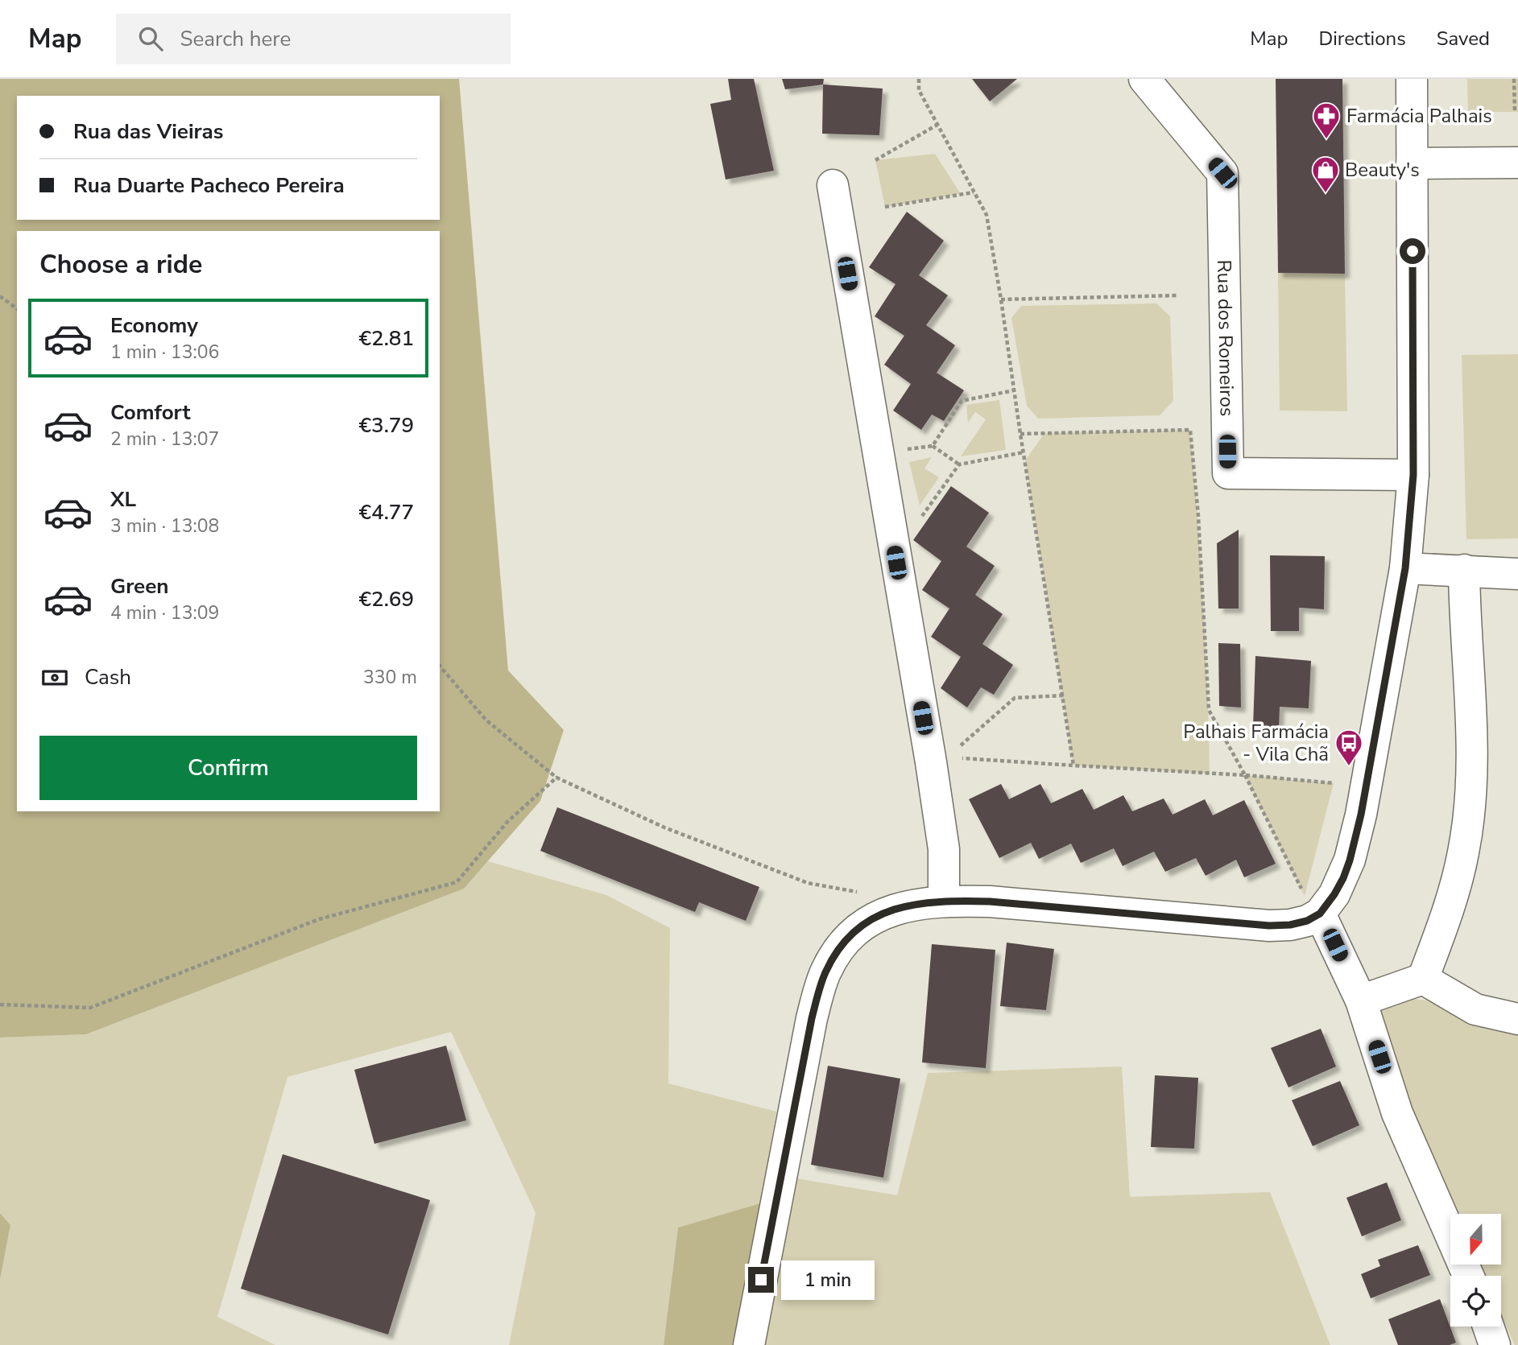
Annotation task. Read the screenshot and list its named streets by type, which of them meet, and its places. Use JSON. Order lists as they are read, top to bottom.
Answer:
{
  "streets": {
    "street": ["Rua dos Romeiros"]
  },
  "places": {
    "pharmacy": ["Farmácia Palhais"],
    "shop": ["Beauty's"],
    "bus stop": ["Palhais Farmácia - Vila Chã"]
  },
  "north": "bottom",
  "page": {
    "header": "Map",
    "search": "Search here",
    "nav": ["Map", "Directions", "Saved"],
    "banner": ["Rua das Vieiras", "Rua Duarte Pacheco Pereira"],
    "heading": "Choose a ride",
    "list": [
      {
        "name": "Economy",
        "note": "1 min · 13:06",
        "value": "€2.81"
      },
      {
        "name": "Comfort",
        "note": "2 min · 13:07",
        "value": "€3.79"
      },
      {
        "name": "XL",
        "note": "3 min · 13:08",
        "value": "€4.77"
      },
      {
        "name": "Green",
        "note": "4 min · 13:09",
        "value": "€2.69"
      }
    ],
    "pay": ["Cash", "330 m"],
    "buttons": "Confirm",
    "bubble": "1 min"
  }
}
